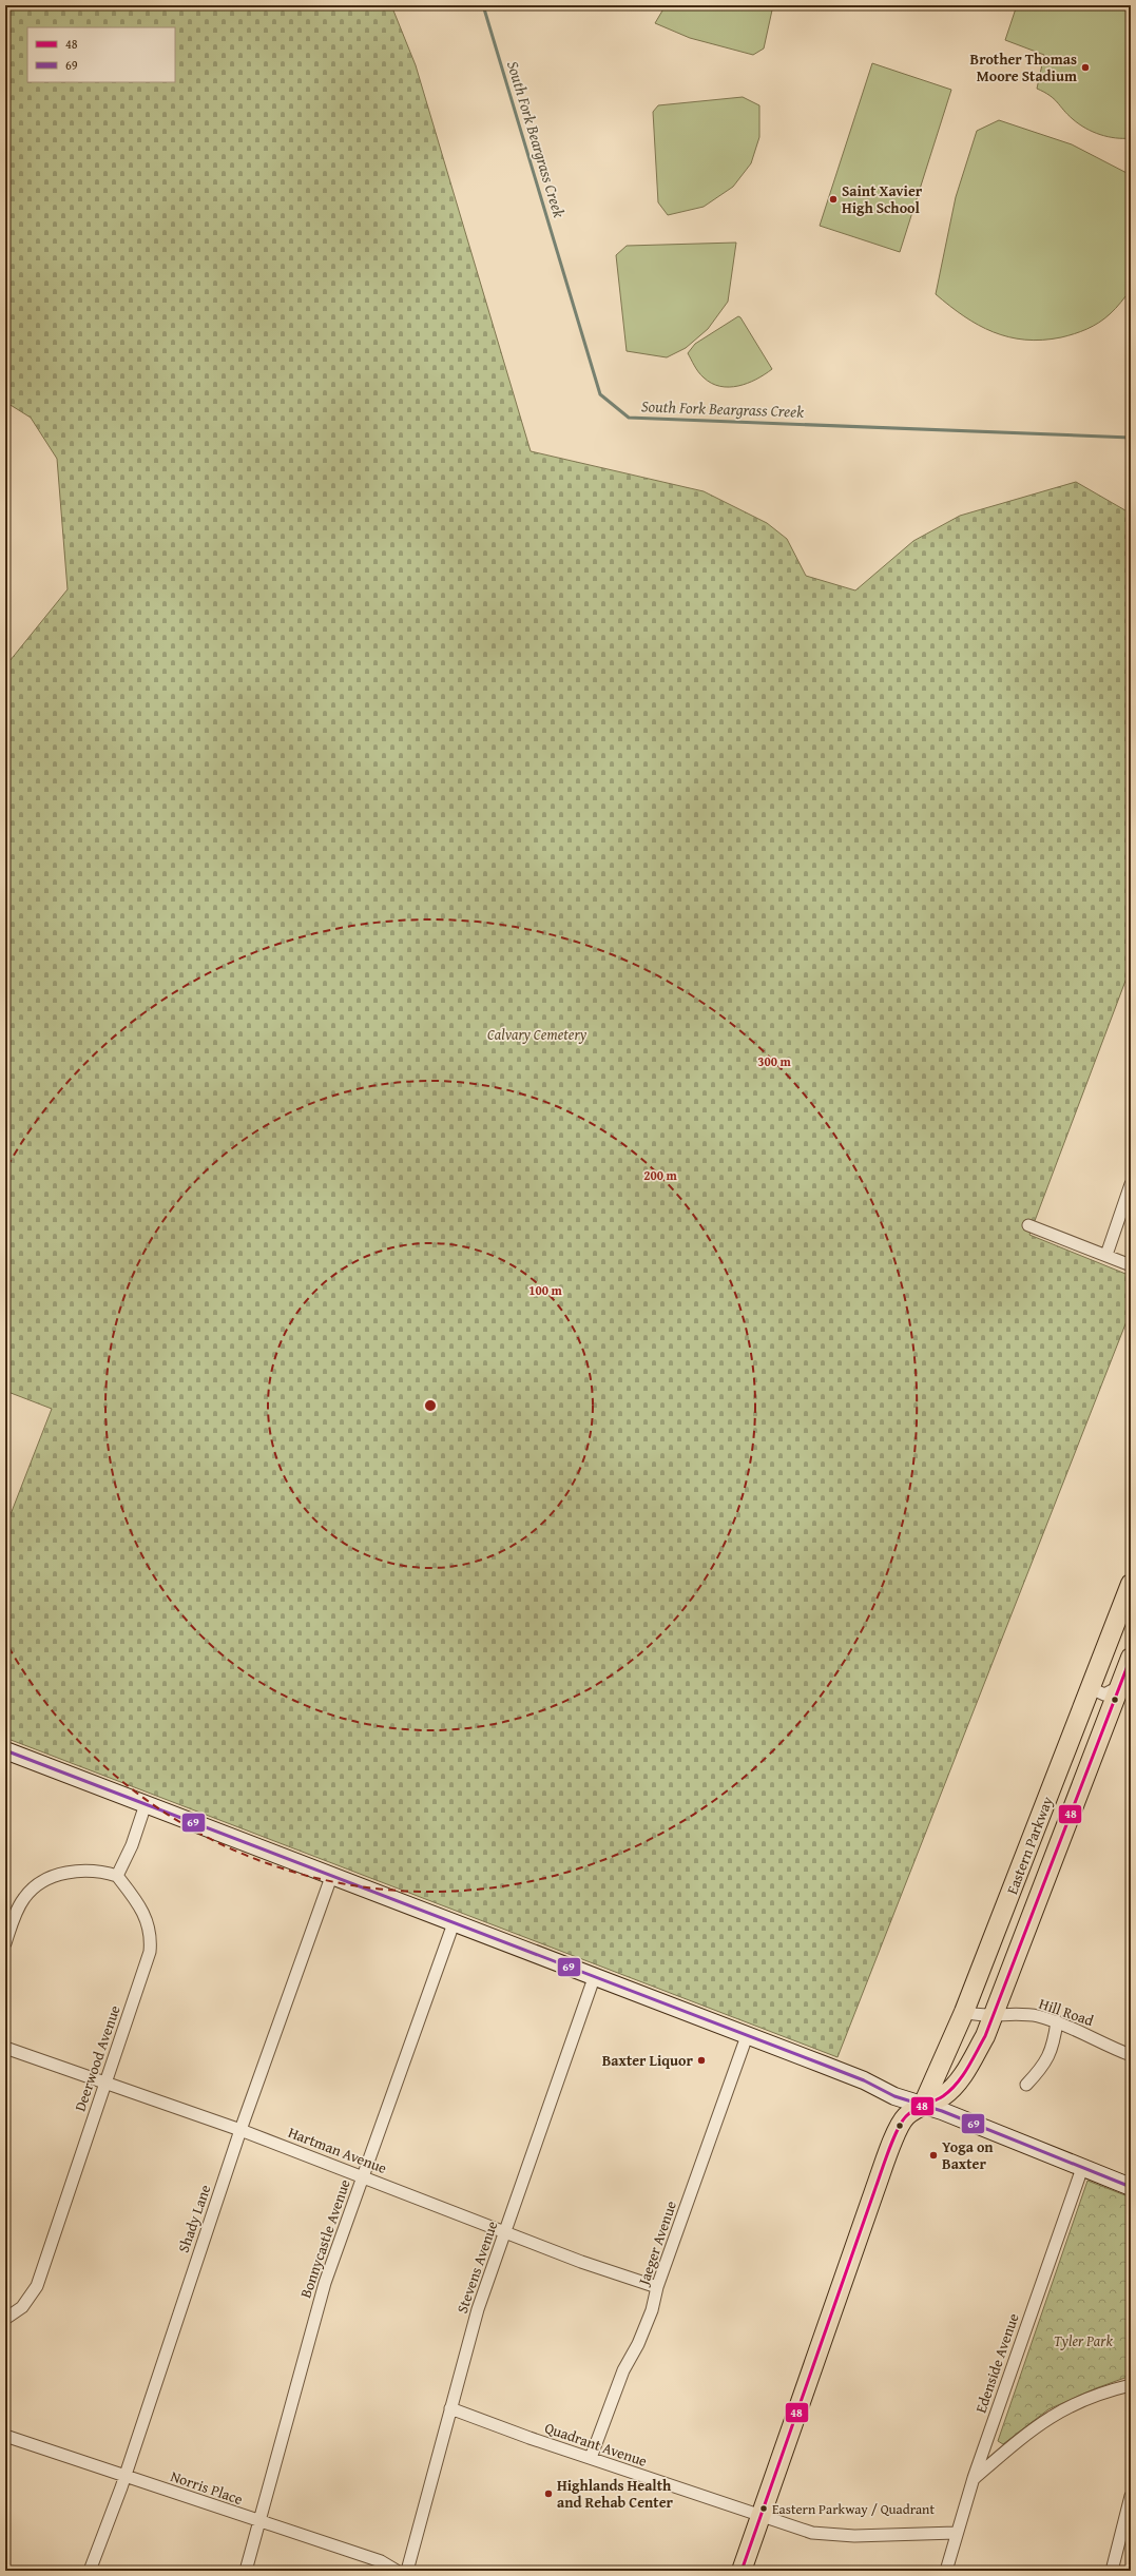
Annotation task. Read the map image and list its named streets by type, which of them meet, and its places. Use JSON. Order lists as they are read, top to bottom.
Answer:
{
  "streets": {
    "main road": ["Eastern Parkway"],
    "street": [
      "Hill Road",
      "Deerwood Avenue",
      "Hartman Avenue",
      "Shady Lane",
      "Bonnycastle Avenue",
      "Jaeger Avenue",
      "Stevens Avenue",
      "Edenside Avenue",
      "Quadrant Avenue",
      "Norris Place"
    ]
  },
  "crossings": [
    ["Eastern Parkway", "Hill Road"],
    ["Eastern Parkway", "Quadrant Avenue"],
    ["Deerwood Avenue", "Hartman Avenue"],
    ["Hartman Avenue", "Shady Lane"],
    ["Hartman Avenue", "Bonnycastle Avenue"],
    ["Hartman Avenue", "Jaeger Avenue"],
    ["Hartman Avenue", "Stevens Avenue"],
    ["Shady Lane", "Norris Place"],
    ["Bonnycastle Avenue", "Norris Place"],
    ["Jaeger Avenue", "Quadrant Avenue"],
    ["Stevens Avenue", "Quadrant Avenue"],
    ["Edenside Avenue", "Quadrant Avenue"]
  ],
  "water": ["South Fork Beargrass Creek"],
  "parks": ["Calvary Cemetery", "Tyler Park"],
  "places": [
    "Brother Thomas Moore Stadium",
    "Saint Xavier High School",
    "Baxter Liquor",
    "Yoga on Baxter",
    "Highlands Health and Rehab Center",
    "Eastern Parkway / Quadrant"
  ],
  "lines": ["transit line 48", "transit line 69"],
  "legend": ["48", "69"],
  "rings": ["300 m", "200 m", "100 m"]
}
